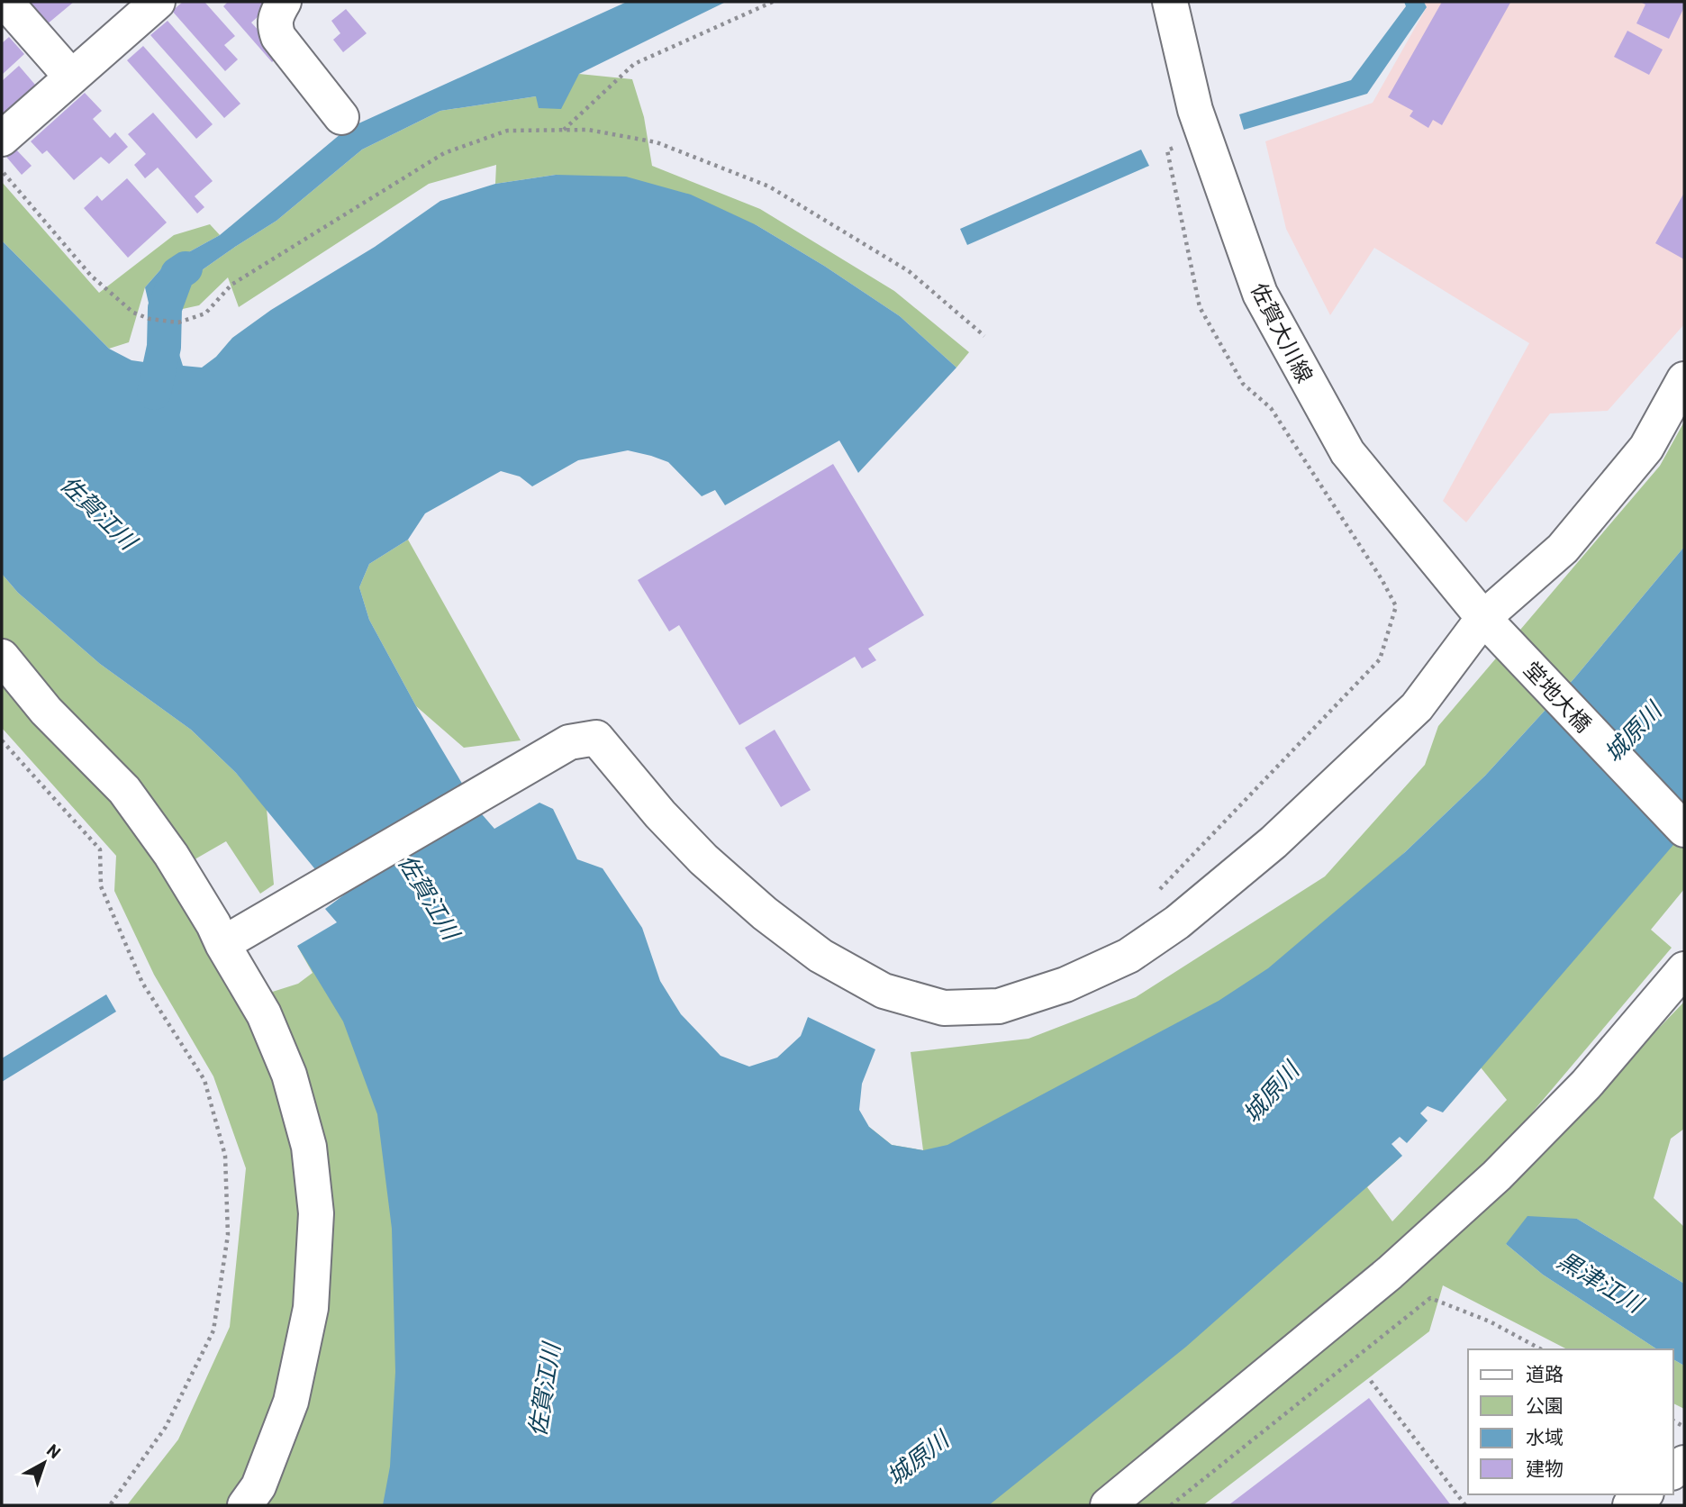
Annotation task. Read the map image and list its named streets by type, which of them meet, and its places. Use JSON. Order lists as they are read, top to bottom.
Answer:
{
  "streets": {
    "street": ["佐賀大川線", "堂地大橋"]
  },
  "crossings": [
    ["佐賀大川線", "堂地大橋"]
  ],
  "water": ["佐賀江川", "城原川", "黒津江川"],
  "legend": [
    "道路",
    "公園",
    "水域",
    "建物"
  ],
  "north": "top right"
}
